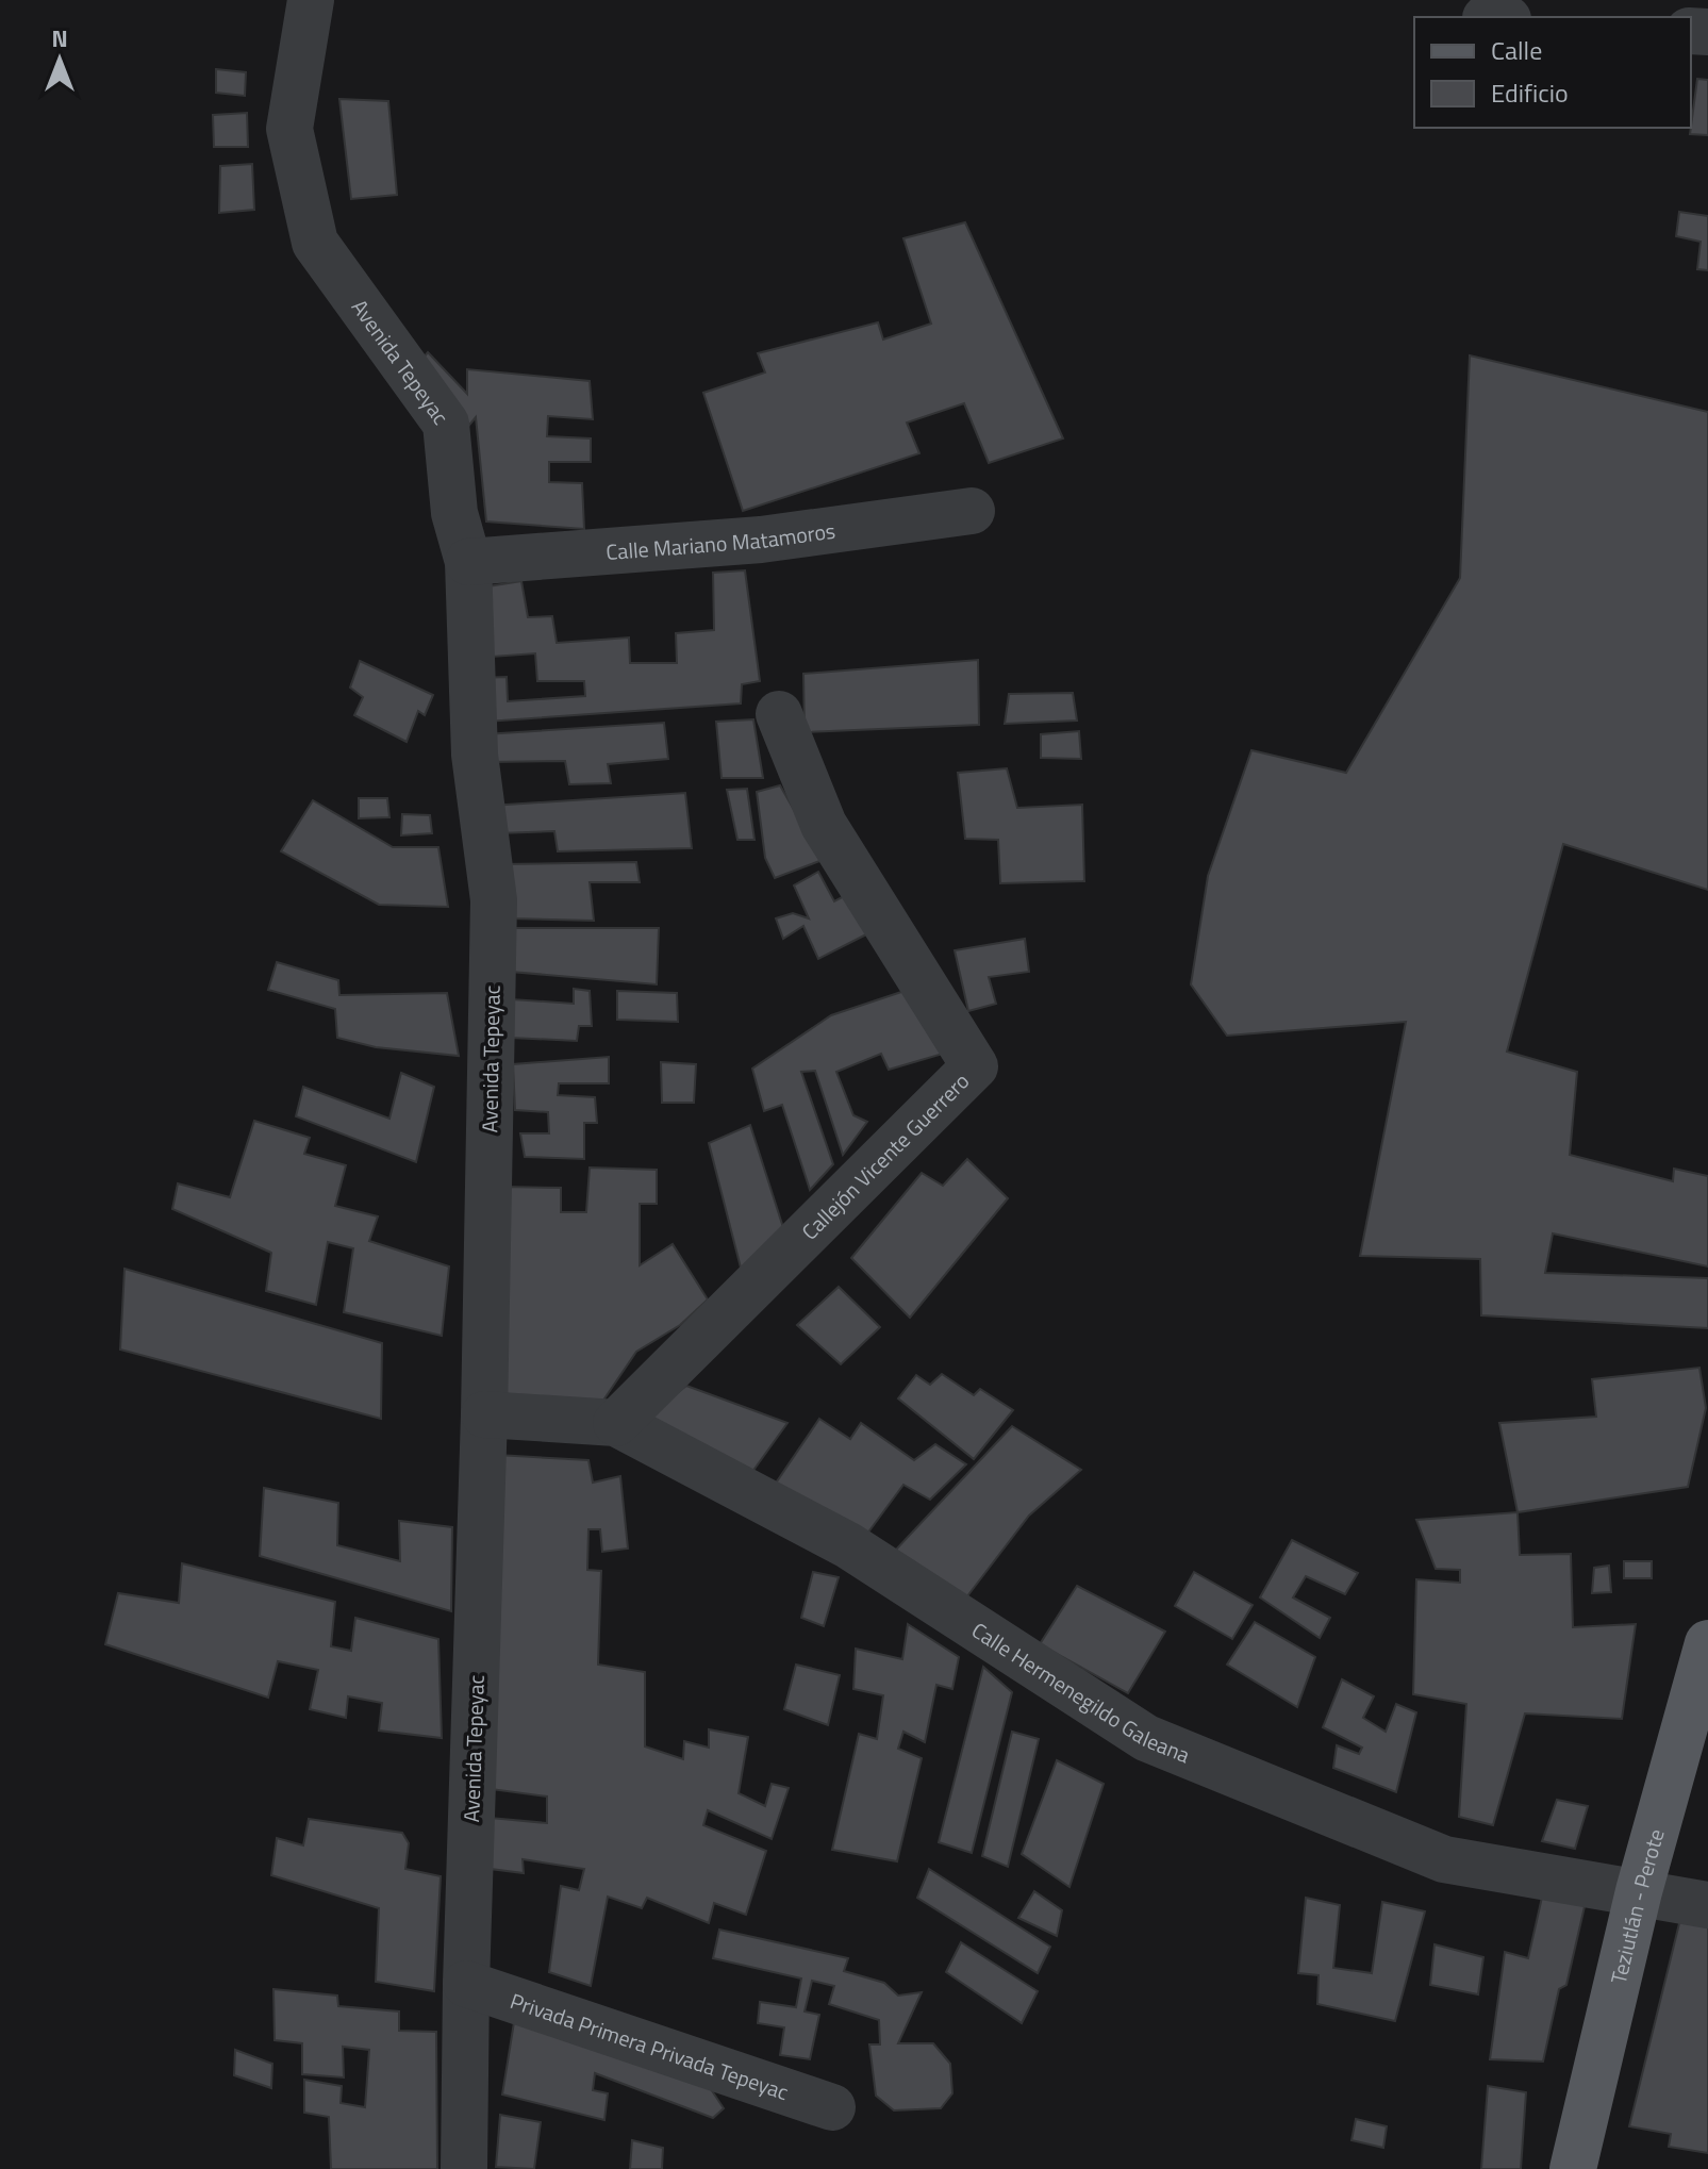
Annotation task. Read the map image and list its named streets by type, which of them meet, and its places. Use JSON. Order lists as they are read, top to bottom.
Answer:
{
  "streets": {
    "main road": ["Teziutlán - Perote"],
    "street": [
      "Avenida Tepeyac",
      "Calle Mariano Matamoros",
      "Callejón Vicente Guerrero",
      "Calle Hermenegildo Galeana",
      "Privada Primera Privada Tepeyac"
    ]
  },
  "crossings": [
    ["Avenida Tepeyac", "Calle Mariano Matamoros"],
    ["Avenida Tepeyac", "Calle Hermenegildo Galeana"],
    ["Avenida Tepeyac", "Privada Primera Privada Tepeyac"],
    ["Callejón Vicente Guerrero", "Calle Hermenegildo Galeana"],
    ["Calle Hermenegildo Galeana", "Teziutlán - Perote"]
  ],
  "legend": ["Calle", "Edificio"],
  "north": "top"
}
